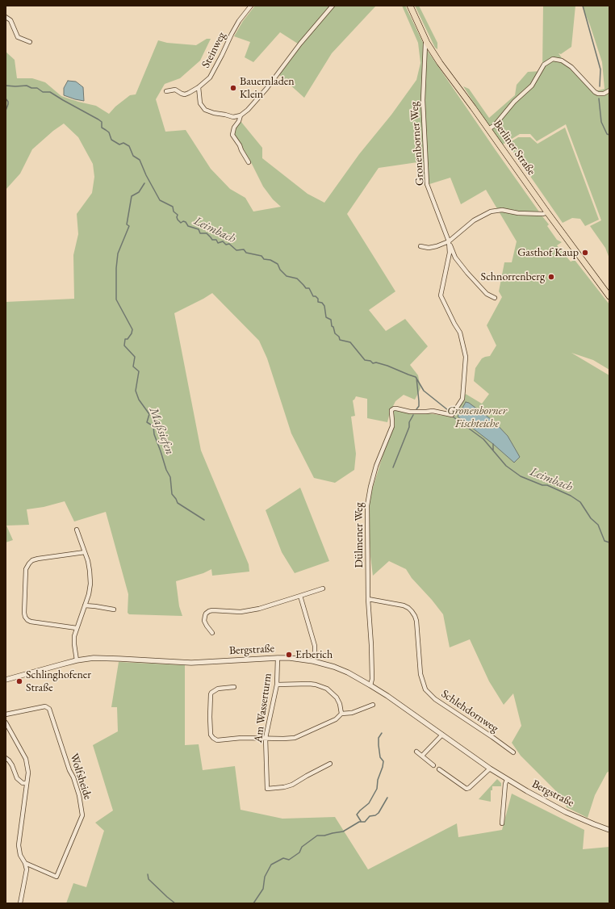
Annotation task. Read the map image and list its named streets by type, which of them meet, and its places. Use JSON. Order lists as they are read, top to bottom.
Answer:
{
  "streets": {
    "main road": ["Berliner Straße"],
    "street": [
      "Steinweg",
      "Gronenborner Weg",
      "Dülmener Weg",
      "Bergstraße",
      "Am Wasserturm",
      "Schlehdornweg",
      "Wolfsheide"
    ]
  },
  "crossings": [
    ["Gronenborner Weg", "Berliner Straße"],
    ["Gronenborner Weg", "Dülmener Weg"],
    ["Dülmener Weg", "Bergstraße"],
    ["Dülmener Weg", "Schlehdornweg"],
    ["Bergstraße", "Am Wasserturm"]
  ],
  "water": ["Leimbach", "Maßsiefen"],
  "parks": ["Gronenborner Fischteiche"],
  "places": [
    "Bauernladen Klein",
    "Gasthof Kaup",
    "Schnorrenberg",
    "Erberich",
    "Schlinghofener Straße"
  ]
}
